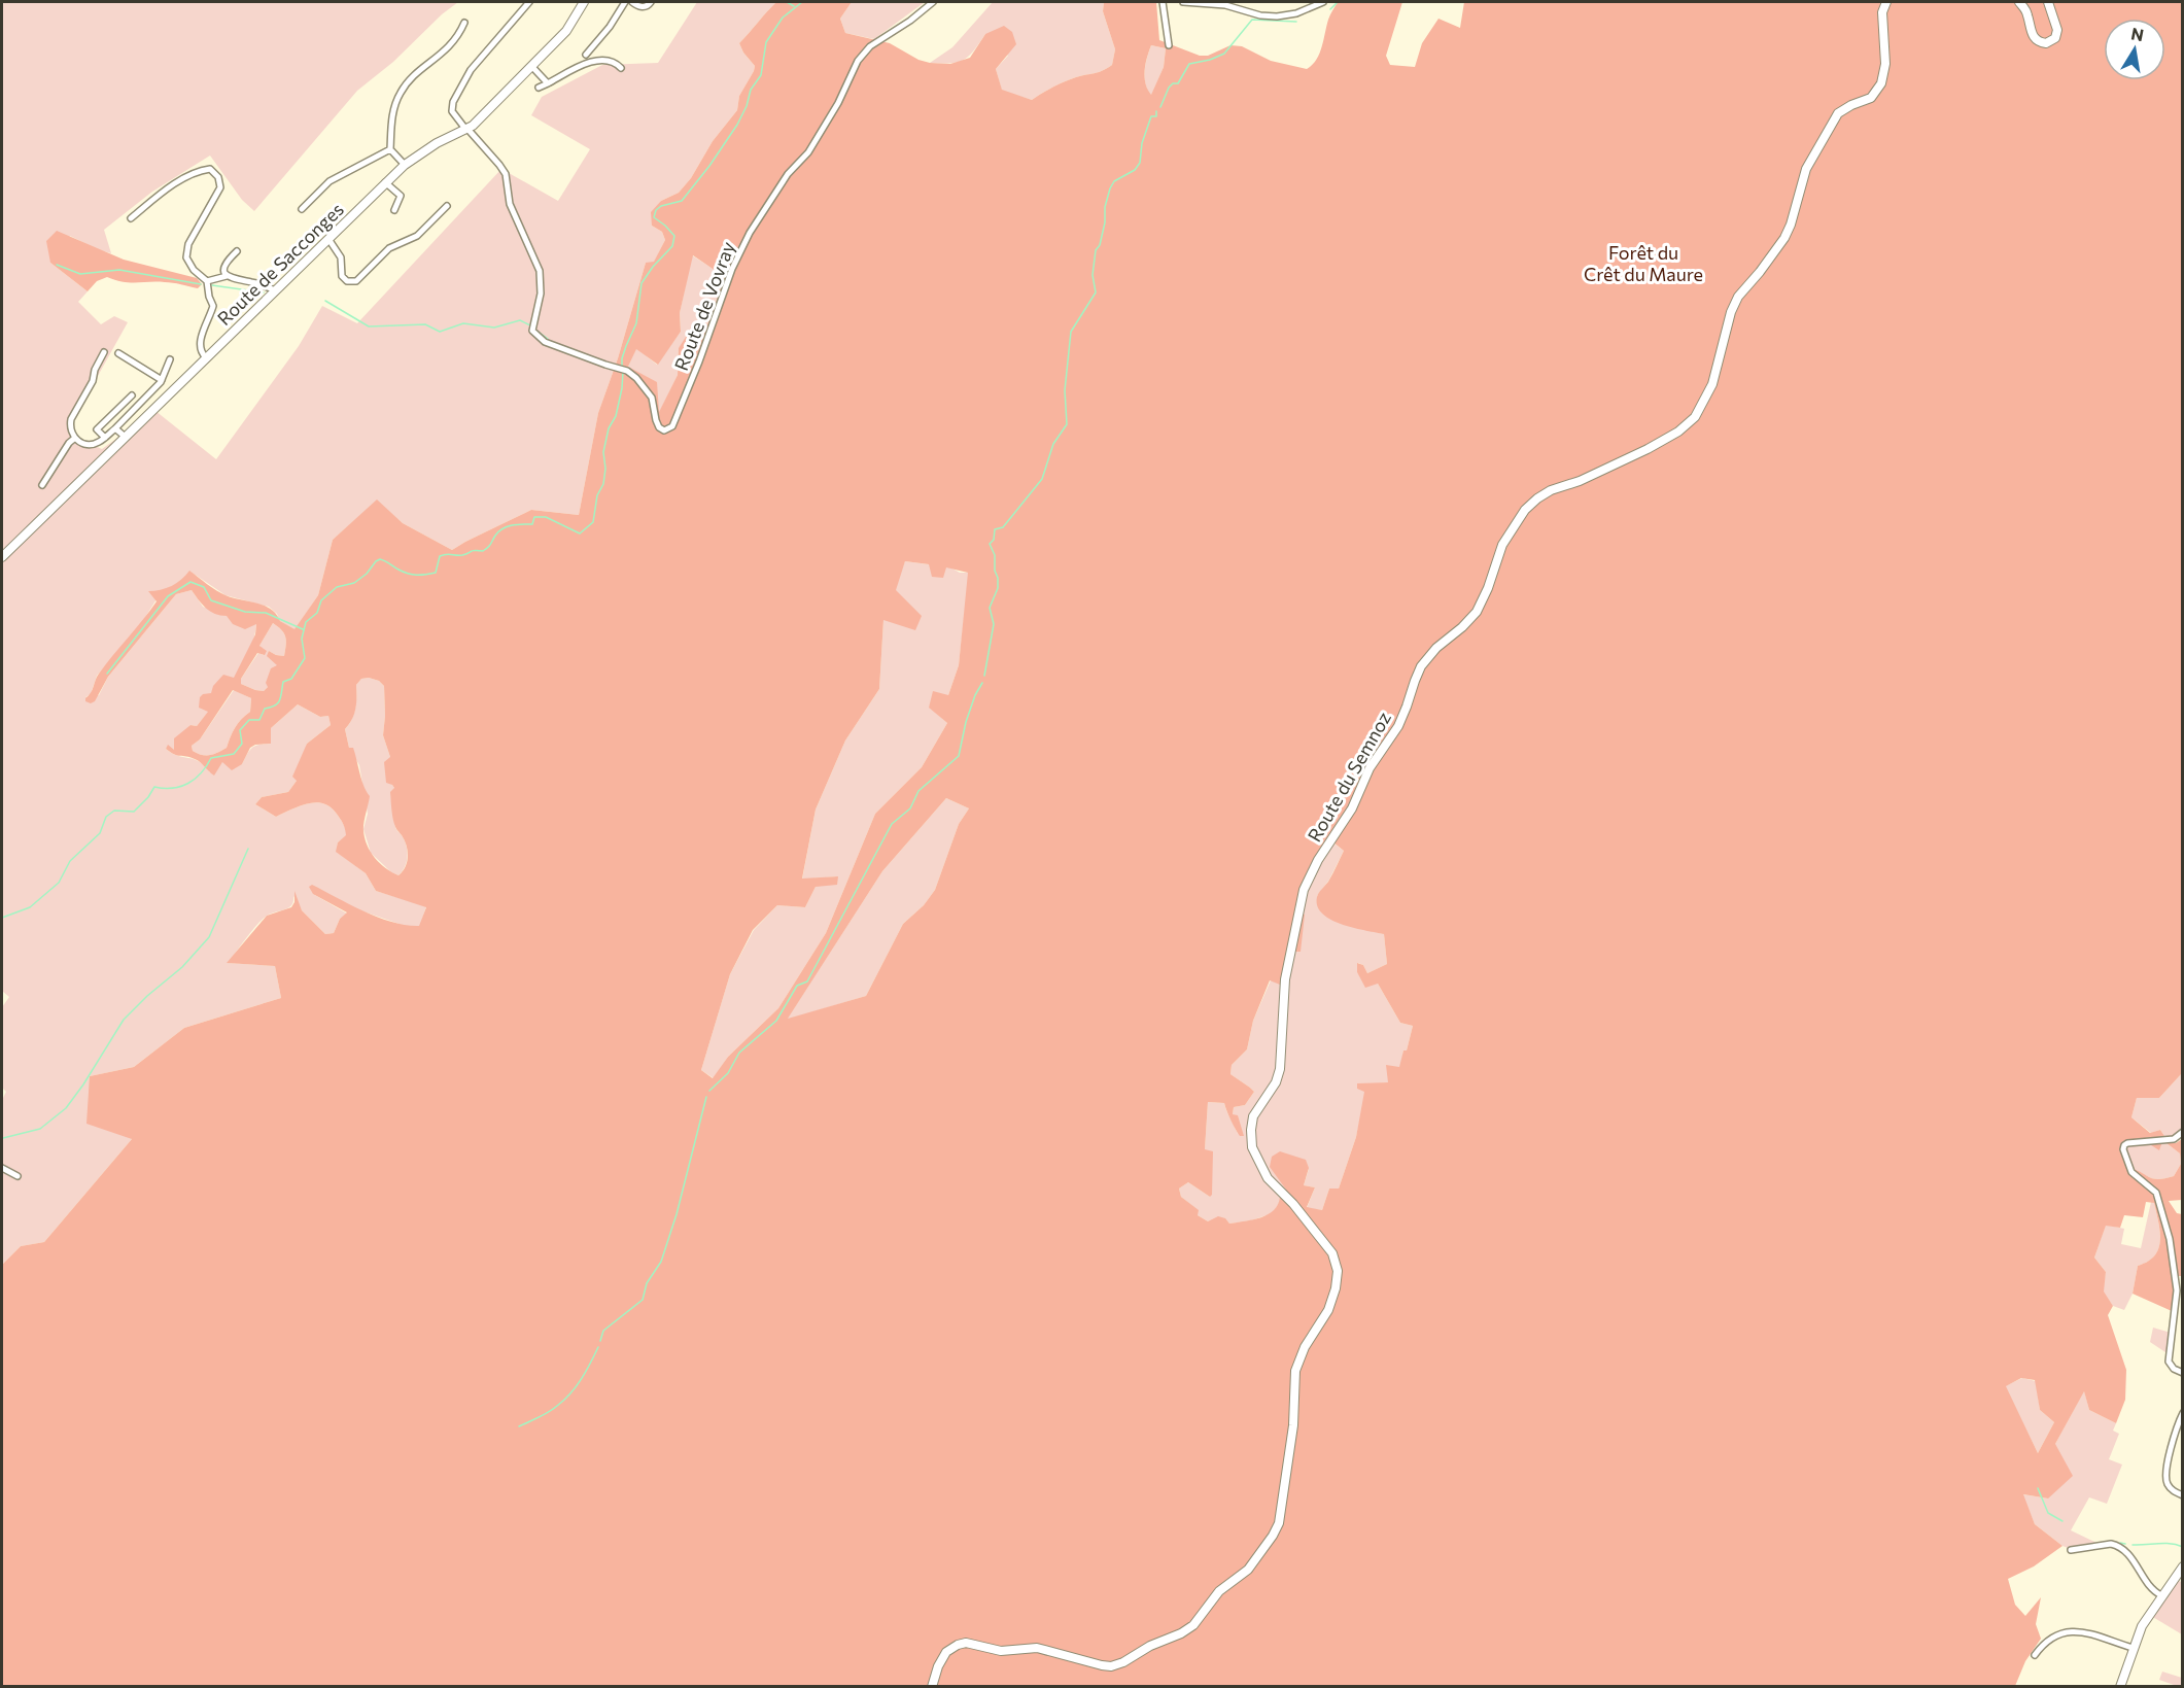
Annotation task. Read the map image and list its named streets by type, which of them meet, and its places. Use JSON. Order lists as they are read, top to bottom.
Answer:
{
  "streets": {
    "main road": ["Route de Sacconges", "Route du Semnoz"],
    "street": ["Route de Vovray"]
  },
  "crossings": [
    ["Route de Sacconges", "Route de Vovray"]
  ],
  "parks": ["Forêt du Crêt du Maure"],
  "north": "top"
}
